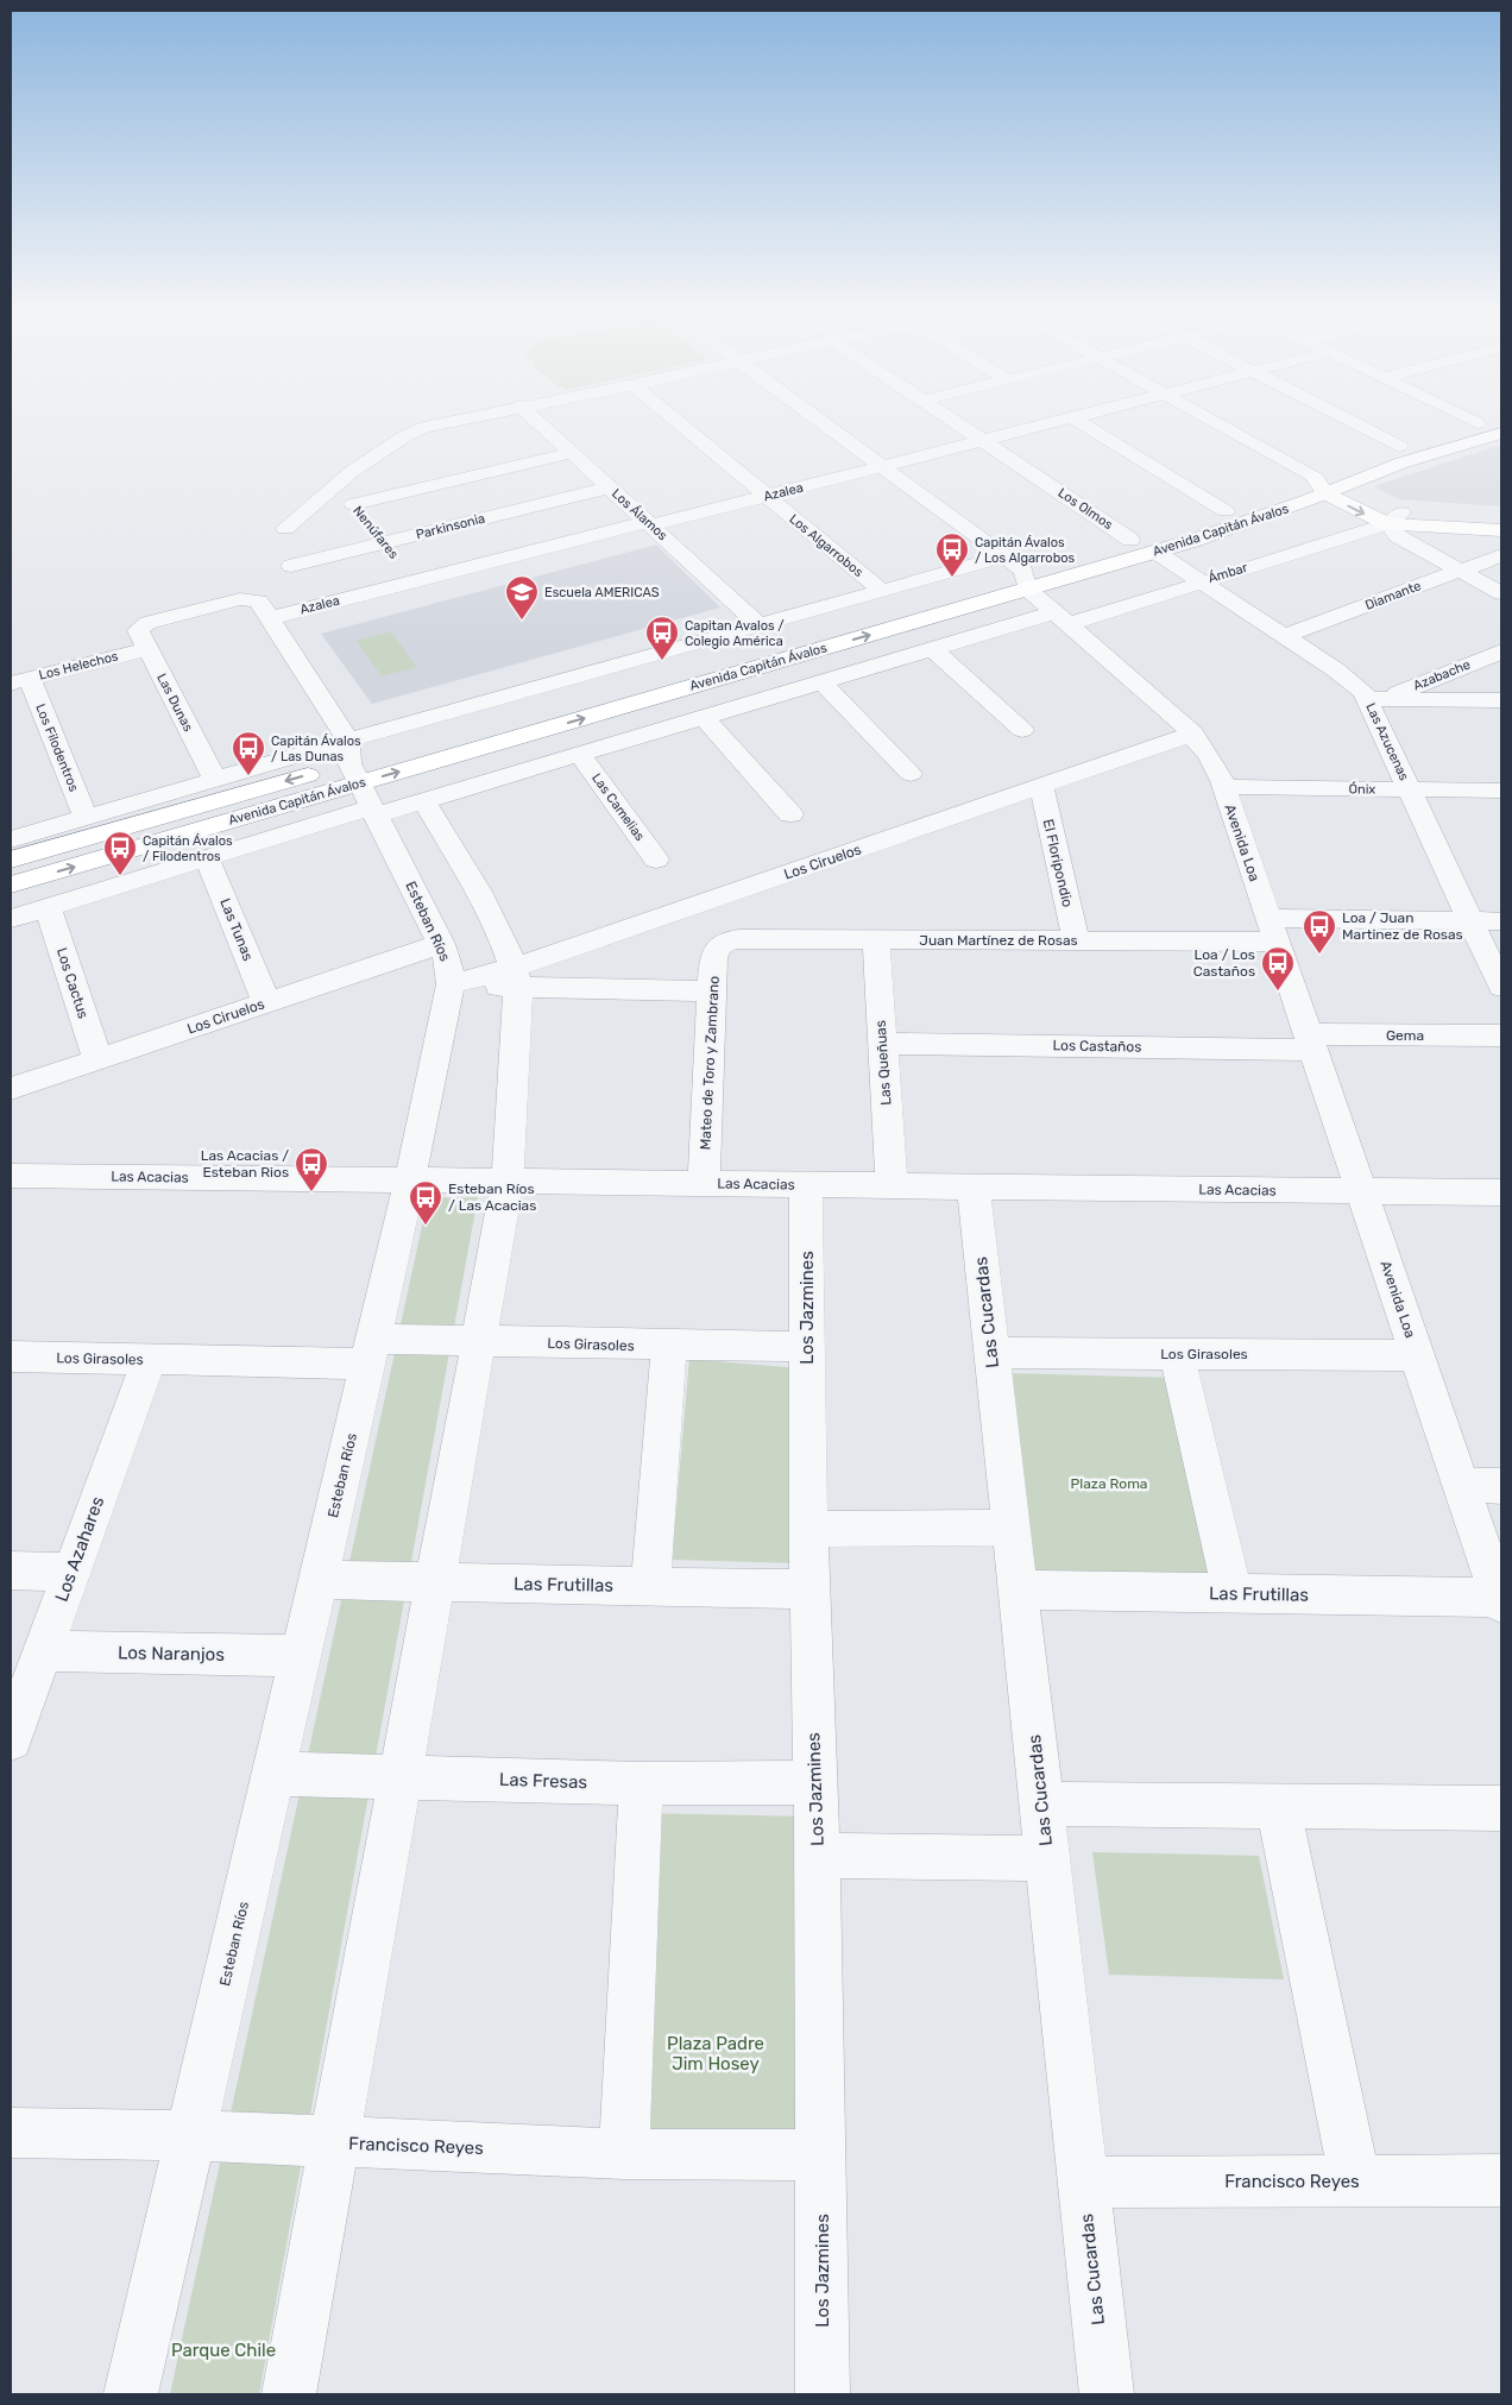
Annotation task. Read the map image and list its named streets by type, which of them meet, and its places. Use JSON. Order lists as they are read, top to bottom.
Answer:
{
  "streets": {
    "main road": ["Avenida Capitán Ávalos"],
    "street": [
      "Azalea",
      "Los Olmos",
      "Los Álamos",
      "Parkinsonia",
      "Nenúfares",
      "Los Algarrobos",
      "Ámbar",
      "Diamante",
      "Los Helechos",
      "Azabache",
      "Las Dunas",
      "Las Azucenas",
      "Los Filodentros",
      "Ónix",
      "Las Camelias",
      "Avenida Loa",
      "Los Ciruelos",
      "El Floripondio",
      "Esteban Ríos",
      "Las Tunas",
      "Juan Martínez de Rosas",
      "Los Cactus",
      "Gema",
      "Los Castaños",
      "Mateo de Toro y Zambrano",
      "Las Queñuas",
      "Las Acacias",
      "Los Jazmines",
      "Las Cucardas",
      "Los Girasoles",
      "Los Azahares",
      "Las Frutillas",
      "Los Naranjos",
      "Las Fresas",
      "Francisco Reyes"
    ]
  },
  "crossings": [
    ["Azalea", "Los Olmos"],
    ["Azalea", "Los Álamos"],
    ["Azalea", "Parkinsonia"],
    ["Azalea", "Nenúfares"],
    ["Azalea", "Los Algarrobos"],
    ["Azalea", "Avenida Loa"],
    ["Azalea", "Esteban Ríos"],
    ["Los Olmos", "Avenida Capitán Ávalos"],
    ["Los Álamos", "Parkinsonia"],
    ["Los Álamos", "Avenida Capitán Ávalos"],
    ["Parkinsonia", "Nenúfares"],
    ["Avenida Capitán Ávalos", "Los Algarrobos"],
    ["Avenida Capitán Ávalos", "Ámbar"],
    ["Avenida Capitán Ávalos", "Las Dunas"],
    ["Avenida Capitán Ávalos", "Las Azucenas"],
    ["Avenida Capitán Ávalos", "Los Filodentros"],
    ["Avenida Capitán Ávalos", "Las Camelias"],
    ["Avenida Capitán Ávalos", "Avenida Loa"],
    ["Avenida Capitán Ávalos", "Esteban Ríos"],
    ["Avenida Capitán Ávalos", "Las Tunas"],
    ["Avenida Capitán Ávalos", "Los Cactus"],
    ["Ámbar", "Las Azucenas"],
    ["Ámbar", "Avenida Loa"],
    ["Diamante", "Las Azucenas"],
    ["Los Helechos", "Las Dunas"],
    ["Los Helechos", "Los Filodentros"],
    ["Azabache", "Las Azucenas"],
    ["Las Dunas", "Esteban Ríos"],
    ["Las Azucenas", "Ónix"],
    ["Las Azucenas", "Juan Martínez de Rosas"],
    ["Ónix", "Avenida Loa"],
    ["Avenida Loa", "Los Ciruelos"],
    ["Avenida Loa", "Juan Martínez de Rosas"],
    ["Avenida Loa", "Gema"],
    ["Avenida Loa", "Los Castaños"],
    ["Avenida Loa", "Las Acacias"],
    ["Avenida Loa", "Los Girasoles"],
    ["Avenida Loa", "Las Frutillas"],
    ["Los Ciruelos", "El Floripondio"],
    ["Los Ciruelos", "Esteban Ríos"],
    ["Los Ciruelos", "Las Tunas"],
    ["Los Ciruelos", "Los Cactus"],
    ["El Floripondio", "Juan Martínez de Rosas"],
    ["Esteban Ríos", "Las Acacias"],
    ["Esteban Ríos", "Los Girasoles"],
    ["Esteban Ríos", "Las Frutillas"],
    ["Esteban Ríos", "Los Naranjos"],
    ["Esteban Ríos", "Las Fresas"],
    ["Esteban Ríos", "Francisco Reyes"],
    ["Juan Martínez de Rosas", "Mateo de Toro y Zambrano"],
    ["Juan Martínez de Rosas", "Las Queñuas"],
    ["Gema", "Los Castaños"],
    ["Los Castaños", "Las Queñuas"],
    ["Mateo de Toro y Zambrano", "Las Acacias"],
    ["Las Queñuas", "Las Acacias"],
    ["Las Acacias", "Los Jazmines"],
    ["Las Acacias", "Las Cucardas"],
    ["Los Jazmines", "Los Girasoles"],
    ["Los Jazmines", "Las Frutillas"],
    ["Los Jazmines", "Las Fresas"],
    ["Los Jazmines", "Francisco Reyes"],
    ["Las Cucardas", "Los Girasoles"],
    ["Las Cucardas", "Las Frutillas"],
    ["Las Cucardas", "Francisco Reyes"],
    ["Los Girasoles", "Los Azahares"],
    ["Los Azahares", "Los Naranjos"]
  ],
  "parks": ["Plaza Roma", "Plaza Padre Jim Hosey", "Parque Chile"],
  "places": {
    "bus stop": [
      "Capitán Ávalos / Los Algarrobos",
      "Capitan Avalos / Colegio América",
      "Capitán Ávalos / Las Dunas",
      "Capitán Ávalos / Filodentros",
      "Loa / Juan Martinez de Rosas",
      "Loa / Los Castaños",
      "Las Acacias / Esteban Rios",
      "Esteban Ríos / Las Acacias"
    ],
    "school or university": ["Escuela AMERICAS"]
  }
}
